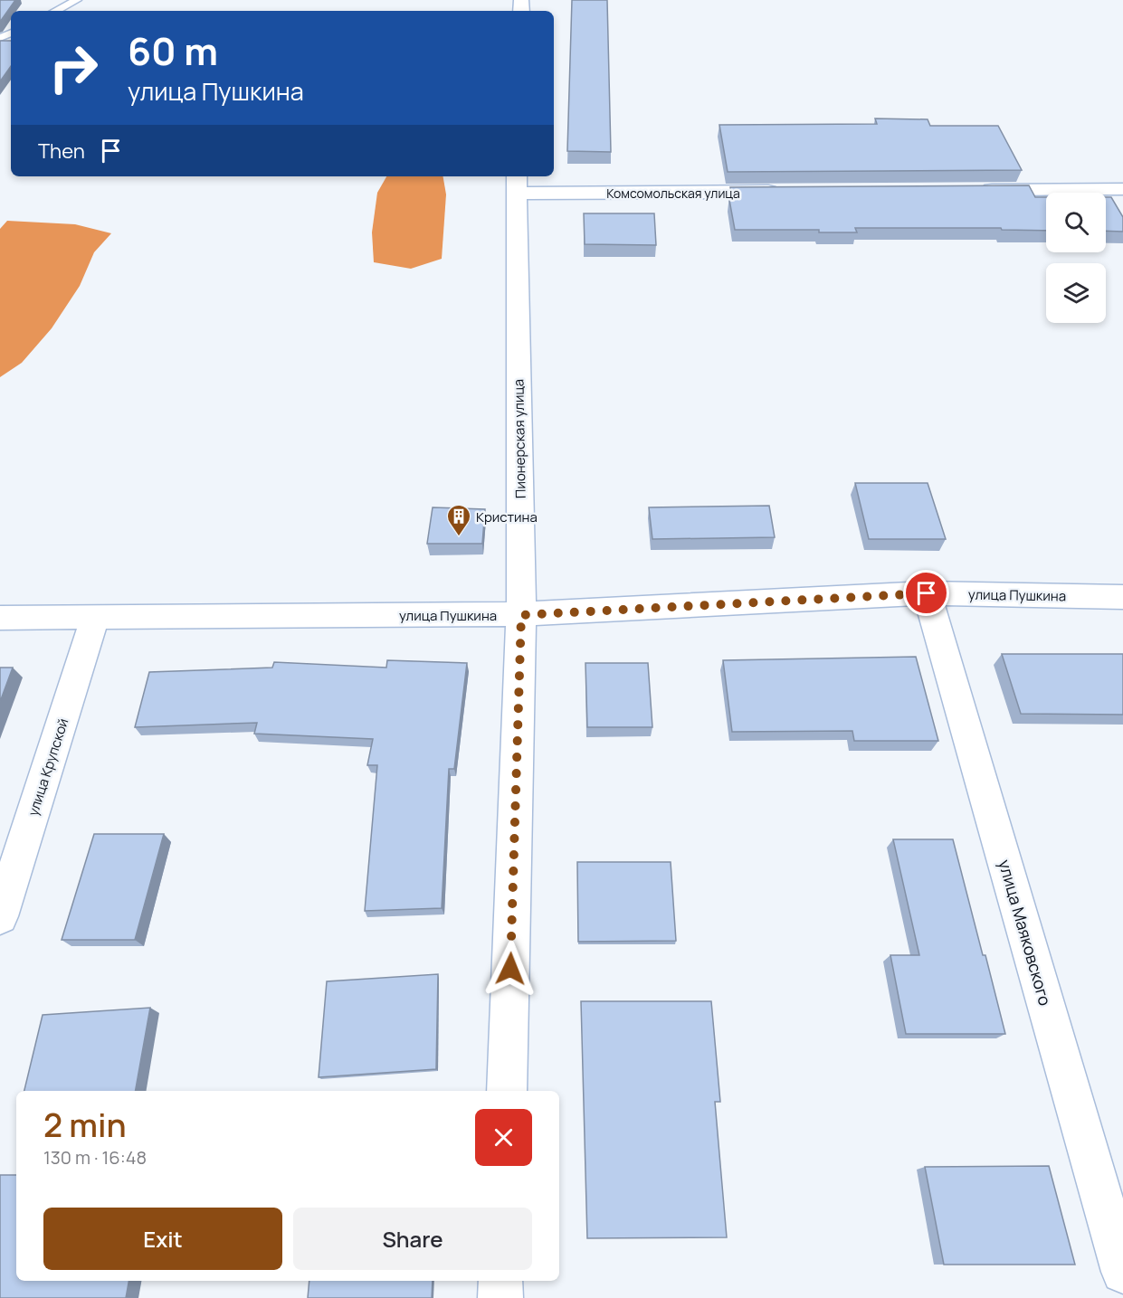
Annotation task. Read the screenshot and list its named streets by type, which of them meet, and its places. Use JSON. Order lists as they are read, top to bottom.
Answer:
{
  "streets": {
    "street": [
      "Комсомольская улица",
      "Пионерская улица",
      "улица Пушкина",
      "улица Крупской",
      "улица Маяковского"
    ]
  },
  "crossings": [
    ["Комсомольская улица", "Пионерская улица"],
    ["Пионерская улица", "улица Пушкина"],
    ["улица Пушкина", "улица Крупской"],
    ["улица Пушкина", "улица Маяковского"]
  ],
  "places": {
    "building": ["Кристина"]
  },
  "page": {
    "turn": ["60 m", "улица Пушкина"],
    "then": "Then",
    "heading": ["2 min", "130 m · 16:48"],
    "buttons": ["Exit", "Share"]
  }
}
